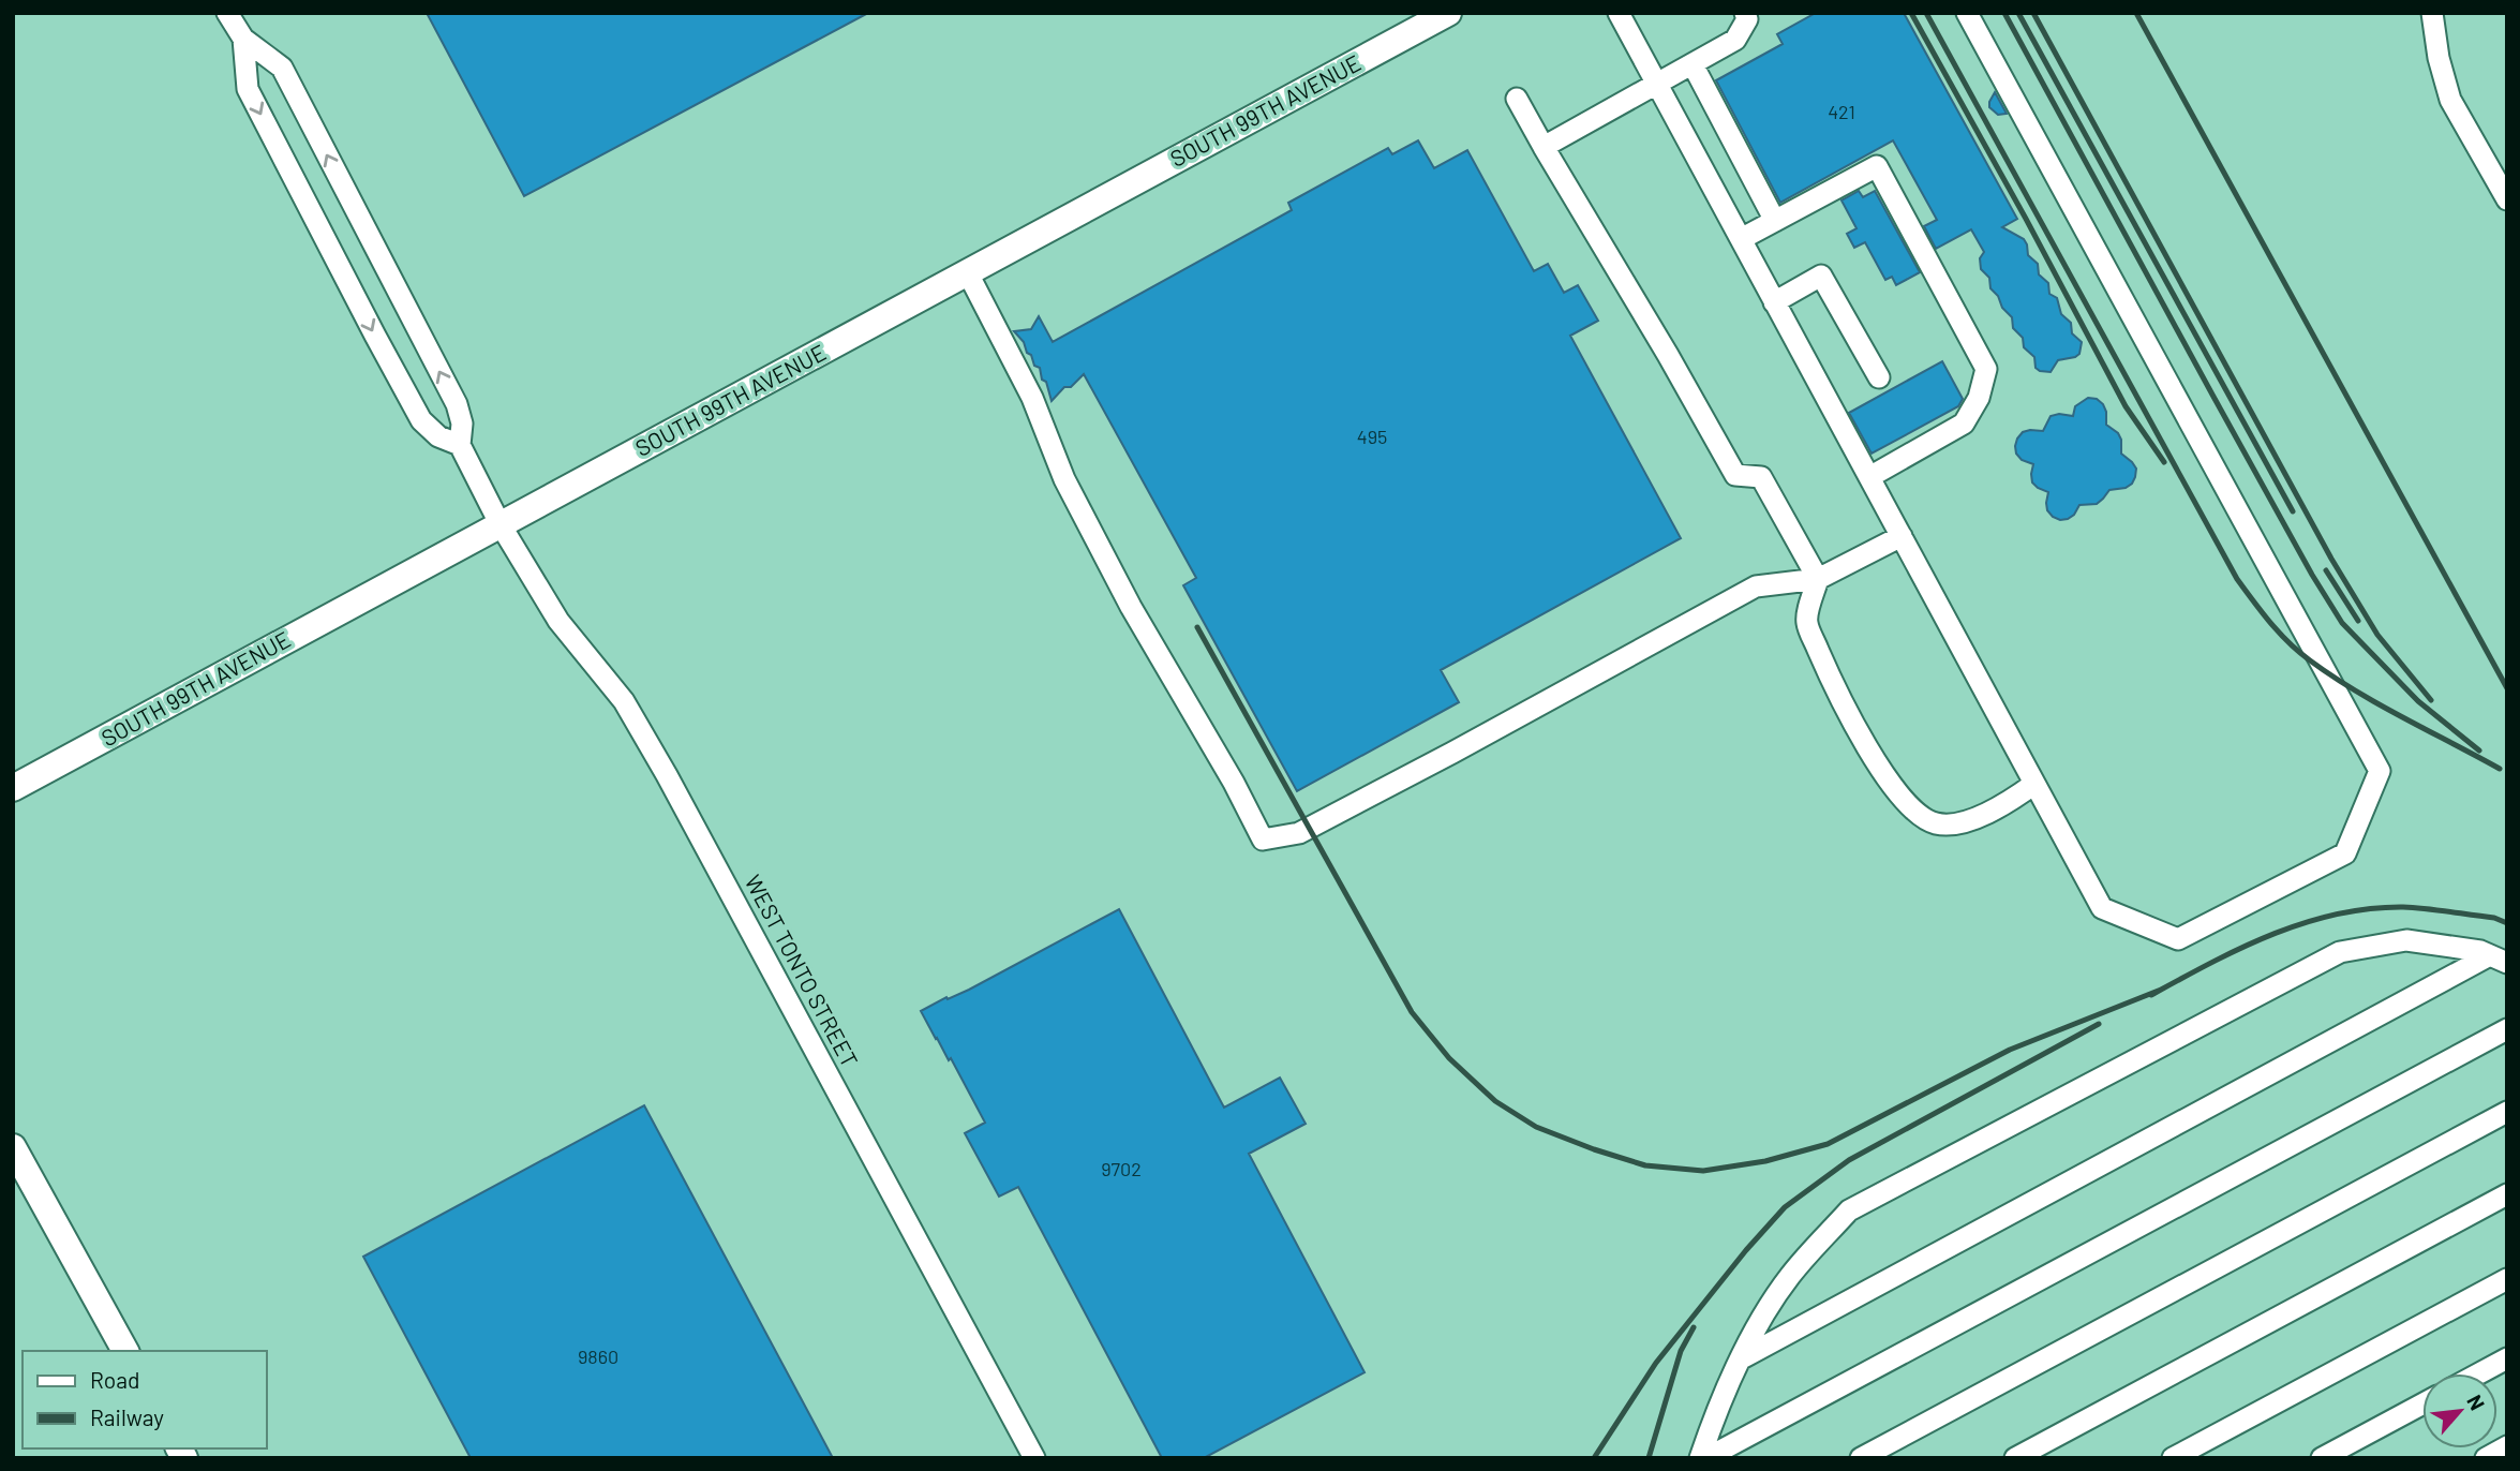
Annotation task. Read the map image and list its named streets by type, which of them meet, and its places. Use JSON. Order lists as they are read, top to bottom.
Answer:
{
  "streets": {
    "main road": ["SOUTH 99TH AVENUE"],
    "street": ["WEST TONTO STREET"]
  },
  "crossings": [
    ["SOUTH 99TH AVENUE", "WEST TONTO STREET"]
  ],
  "house_numbers": [
    "421",
    "495",
    "9702",
    "9860"
  ],
  "legend": ["Road", "Railway"],
  "north": "top right"
}
